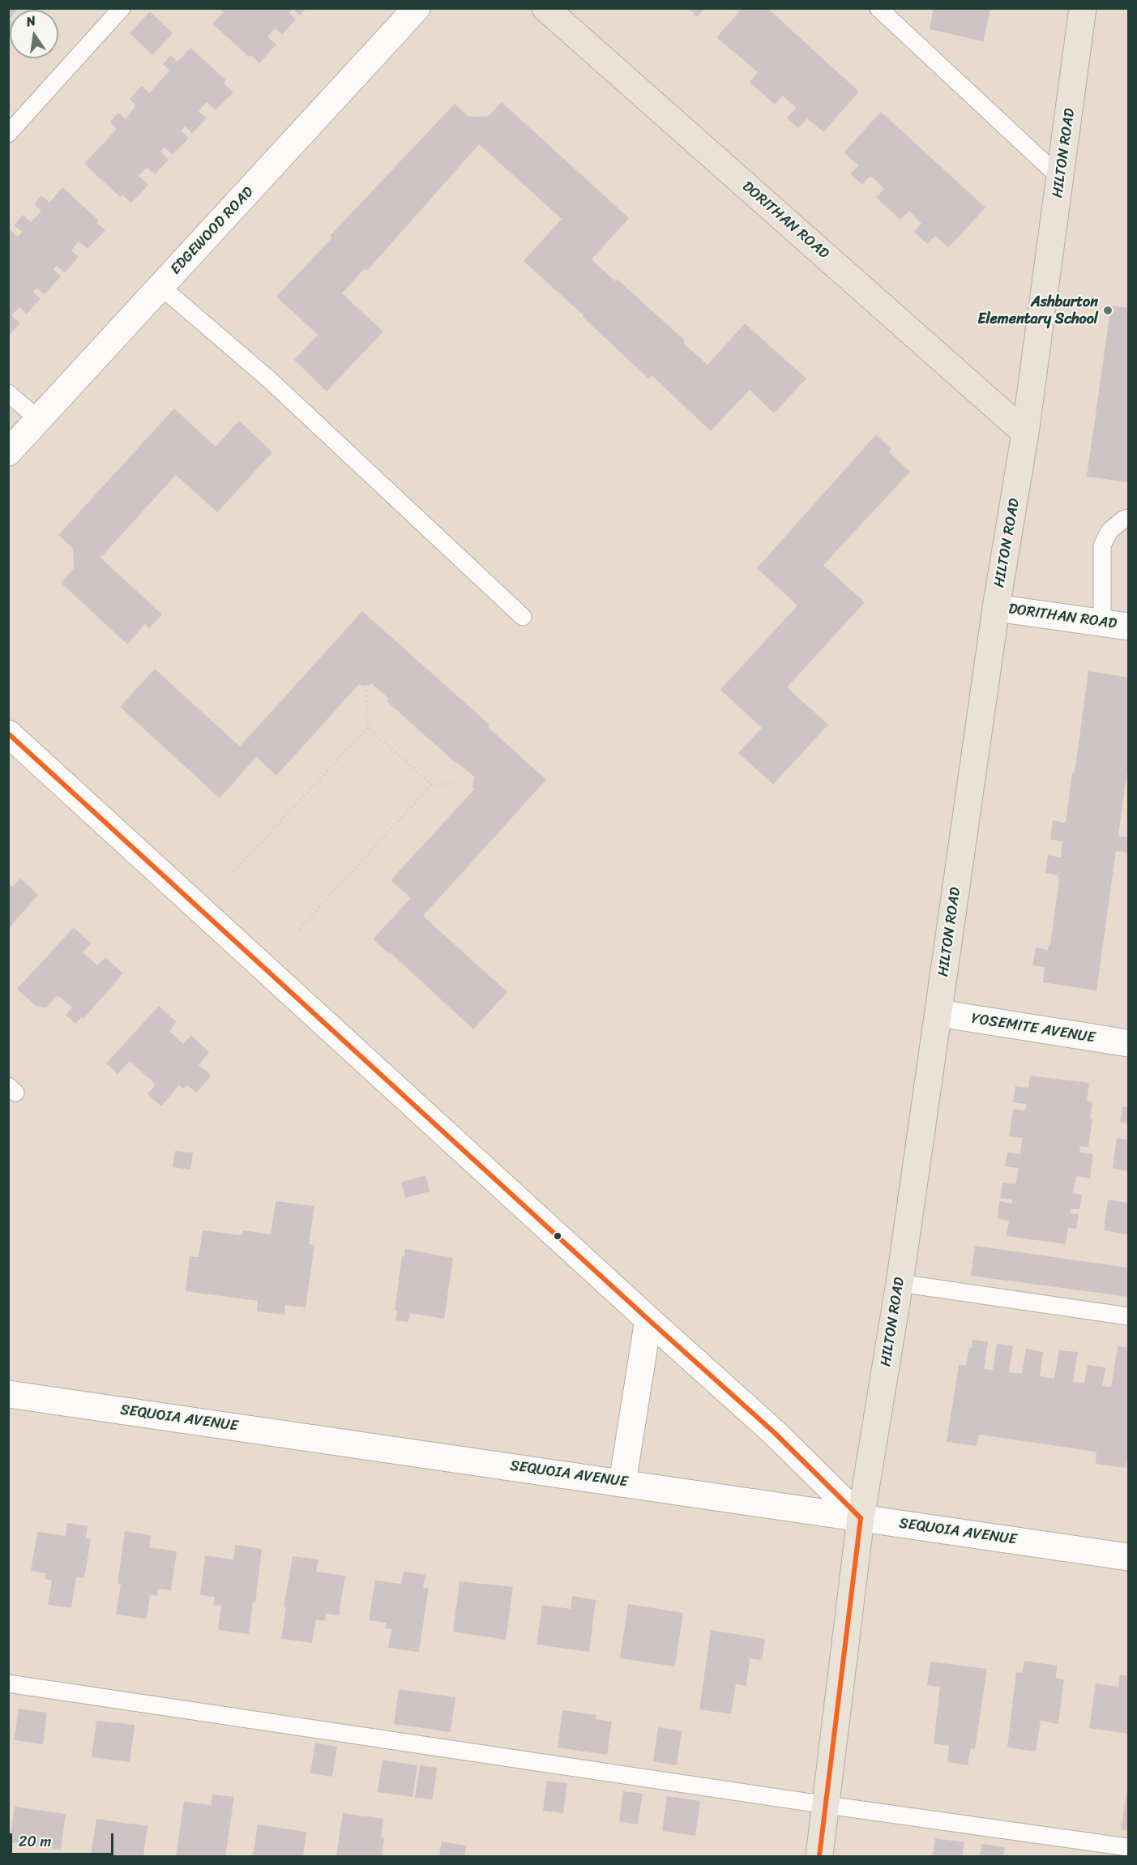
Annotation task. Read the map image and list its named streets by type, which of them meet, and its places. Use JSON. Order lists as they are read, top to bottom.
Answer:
{
  "streets": {
    "main road": ["HILTON ROAD", "DORITHAN ROAD"],
    "street": ["EDGEWOOD ROAD", "YOSEMITE AVENUE", "SEQUOIA AVENUE"]
  },
  "crossings": [
    ["HILTON ROAD", "DORITHAN ROAD"],
    ["HILTON ROAD", "YOSEMITE AVENUE"],
    ["HILTON ROAD", "SEQUOIA AVENUE"]
  ],
  "places": ["Ashburton Elementary School"],
  "scale_bar": "20 m",
  "north": "top"
}
